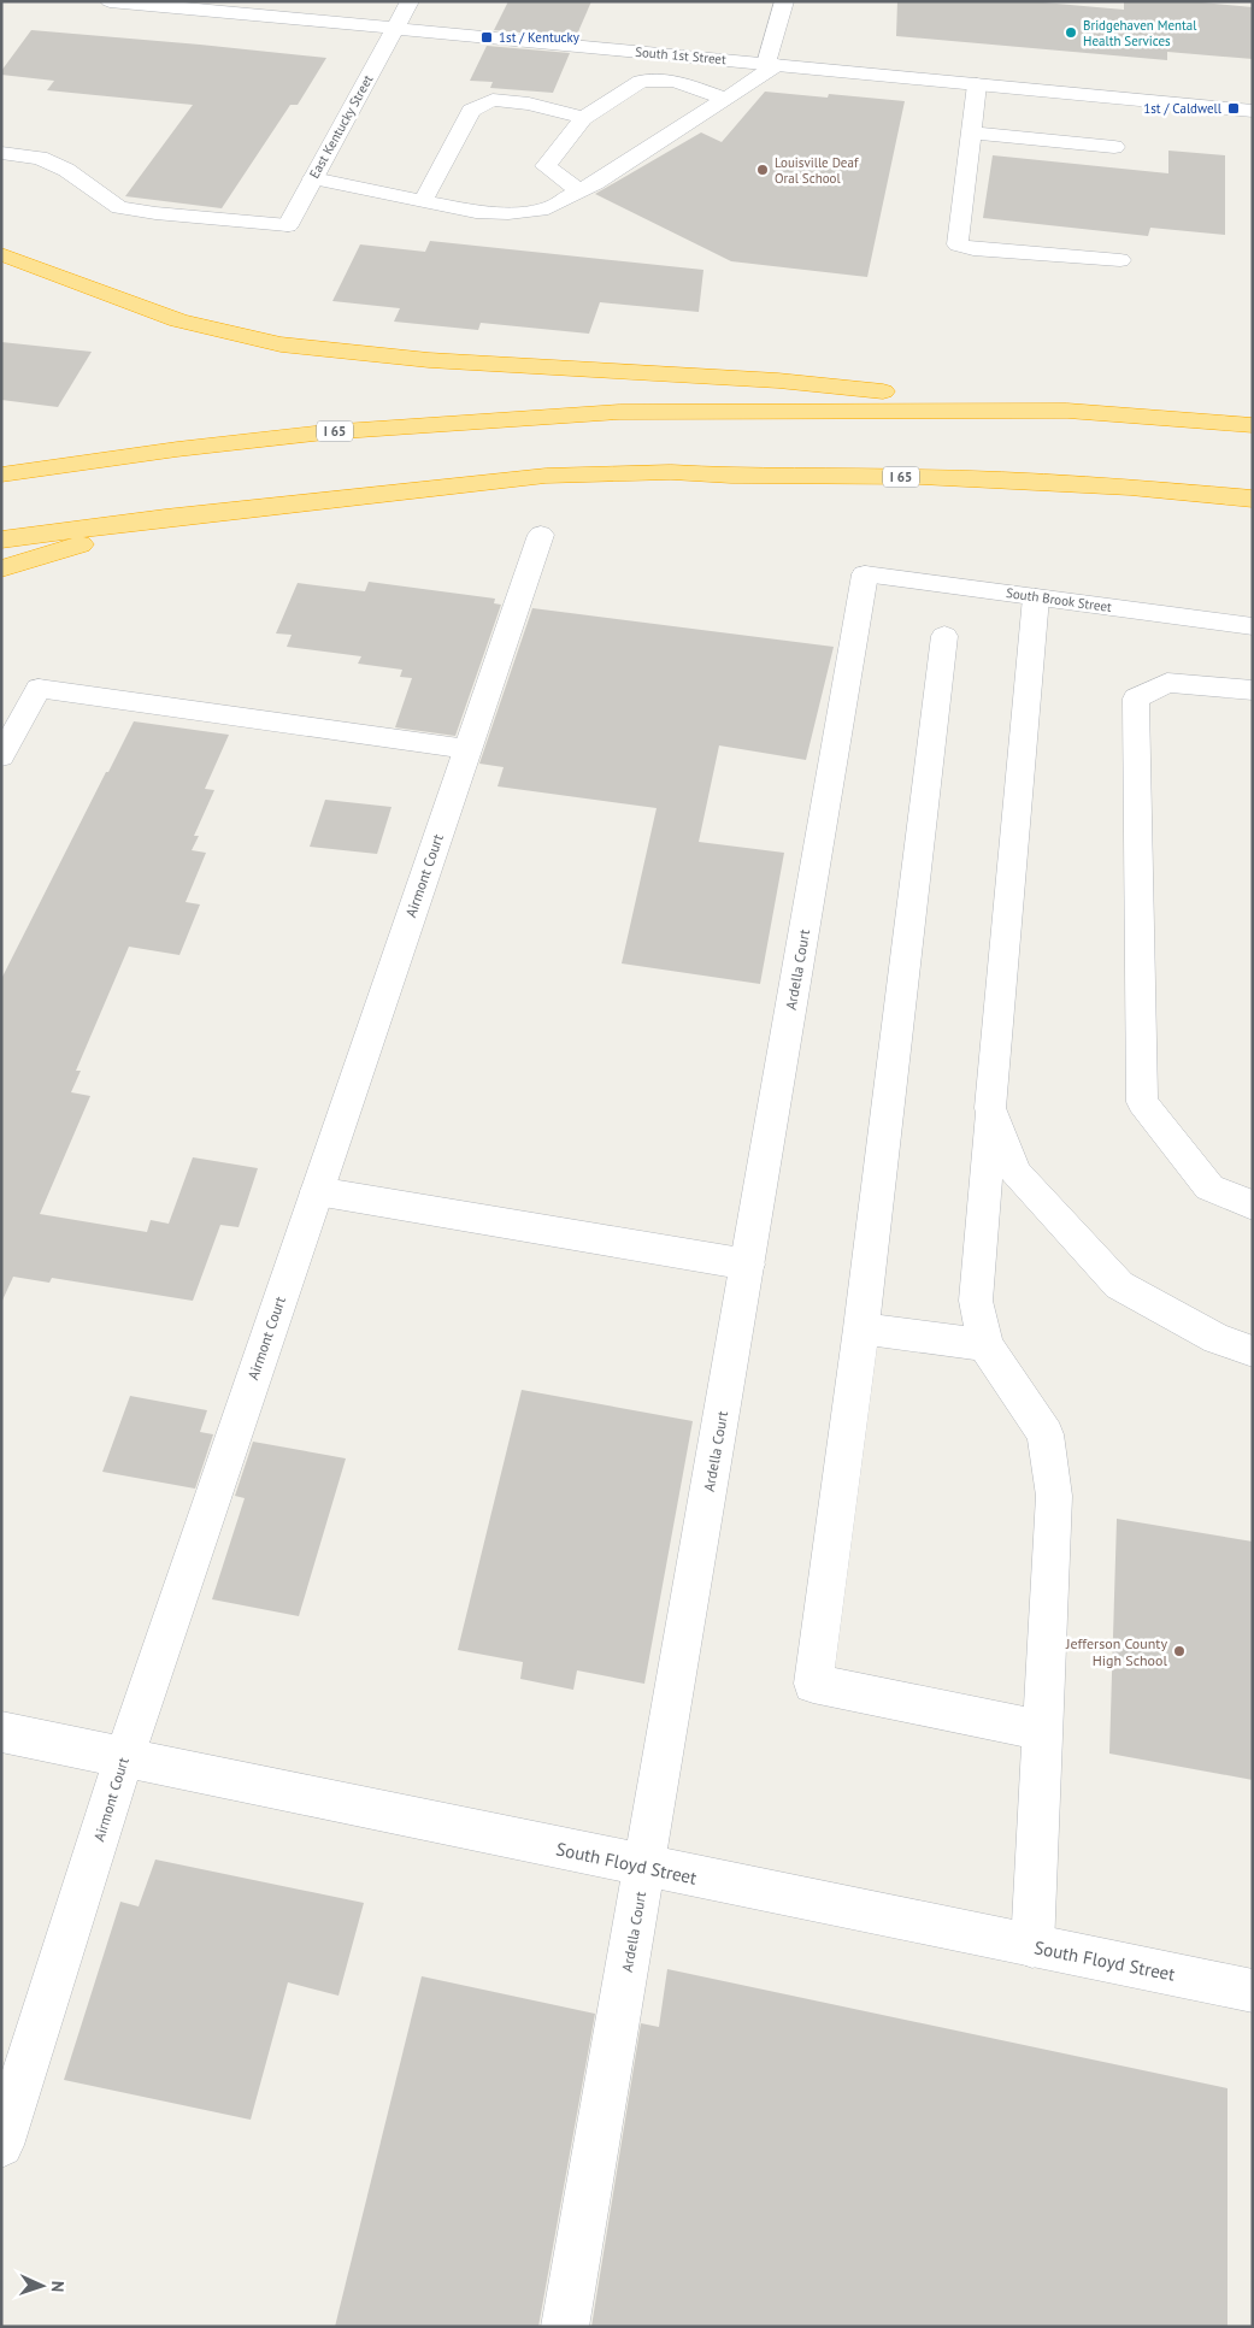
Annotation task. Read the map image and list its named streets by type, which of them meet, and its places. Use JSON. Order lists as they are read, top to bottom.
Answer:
{
  "streets": {
    "highway": ["I 65"],
    "street": [
      "South 1st Street",
      "East Kentucky Street",
      "South Brook Street",
      "Airmont Court",
      "Ardella Court",
      "South Floyd Street"
    ]
  },
  "crossings": [
    ["South 1st Street", "East Kentucky Street"],
    ["South Brook Street", "Ardella Court"],
    ["Airmont Court", "South Floyd Street"],
    ["Ardella Court", "South Floyd Street"]
  ],
  "places": {
    "other": ["Bridgehaven Mental Health Services", "Louisville Deaf Oral School", "Jefferson County High School"],
    "transit": ["1st / Kentucky", "1st / Caldwell"]
  },
  "north": "right"
}
